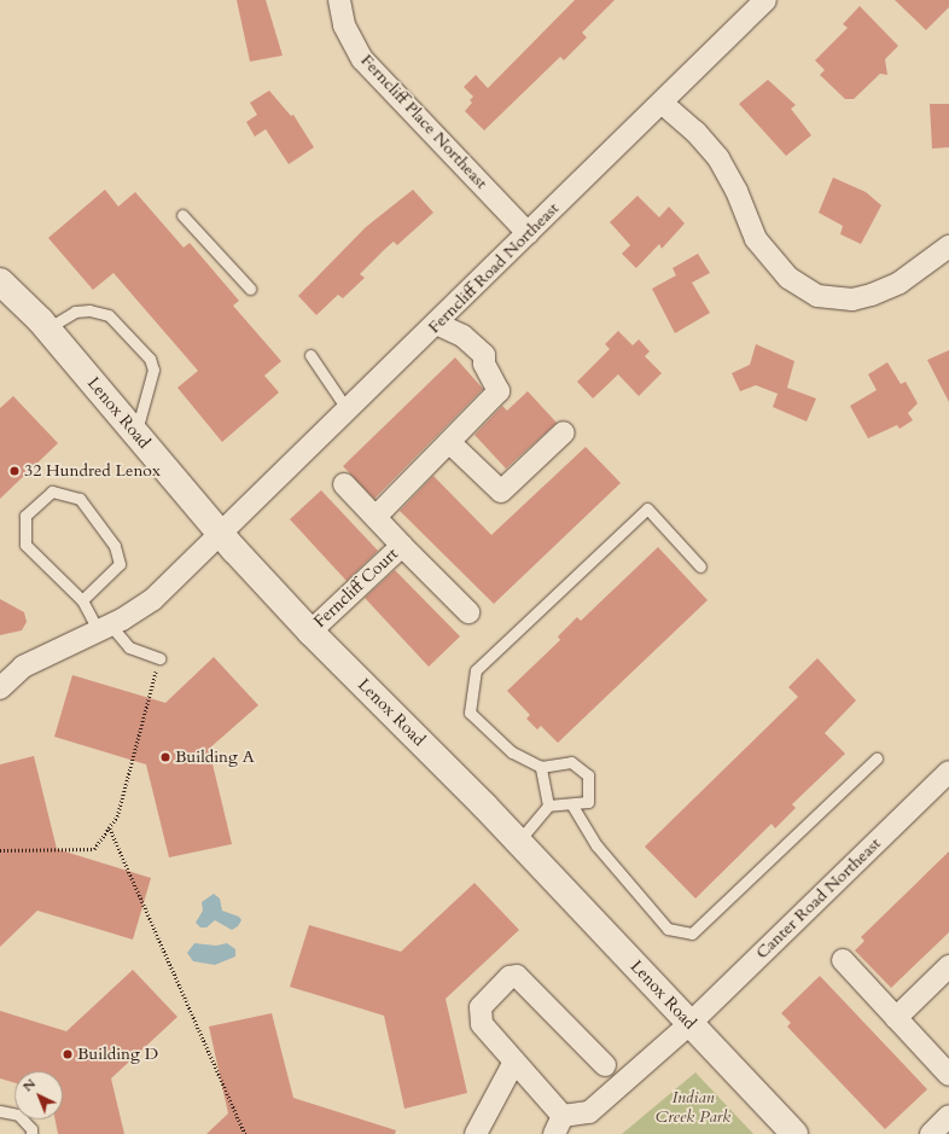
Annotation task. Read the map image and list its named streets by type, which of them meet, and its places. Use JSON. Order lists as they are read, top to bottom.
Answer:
{
  "streets": {
    "street": [
      "Ferncliff Place Northeast",
      "Ferncliff Road Northeast",
      "Lenox Road",
      "Ferncliff Court",
      "Canter Road Northeast"
    ]
  },
  "crossings": [
    ["Ferncliff Place Northeast", "Ferncliff Road Northeast"],
    ["Ferncliff Road Northeast", "Lenox Road"],
    ["Lenox Road", "Ferncliff Court"],
    ["Lenox Road", "Canter Road Northeast"]
  ],
  "parks": ["Indian Creek Park"],
  "places": ["32 Hundred Lenox", "Building A", "Building D"],
  "north": "top left"
}
